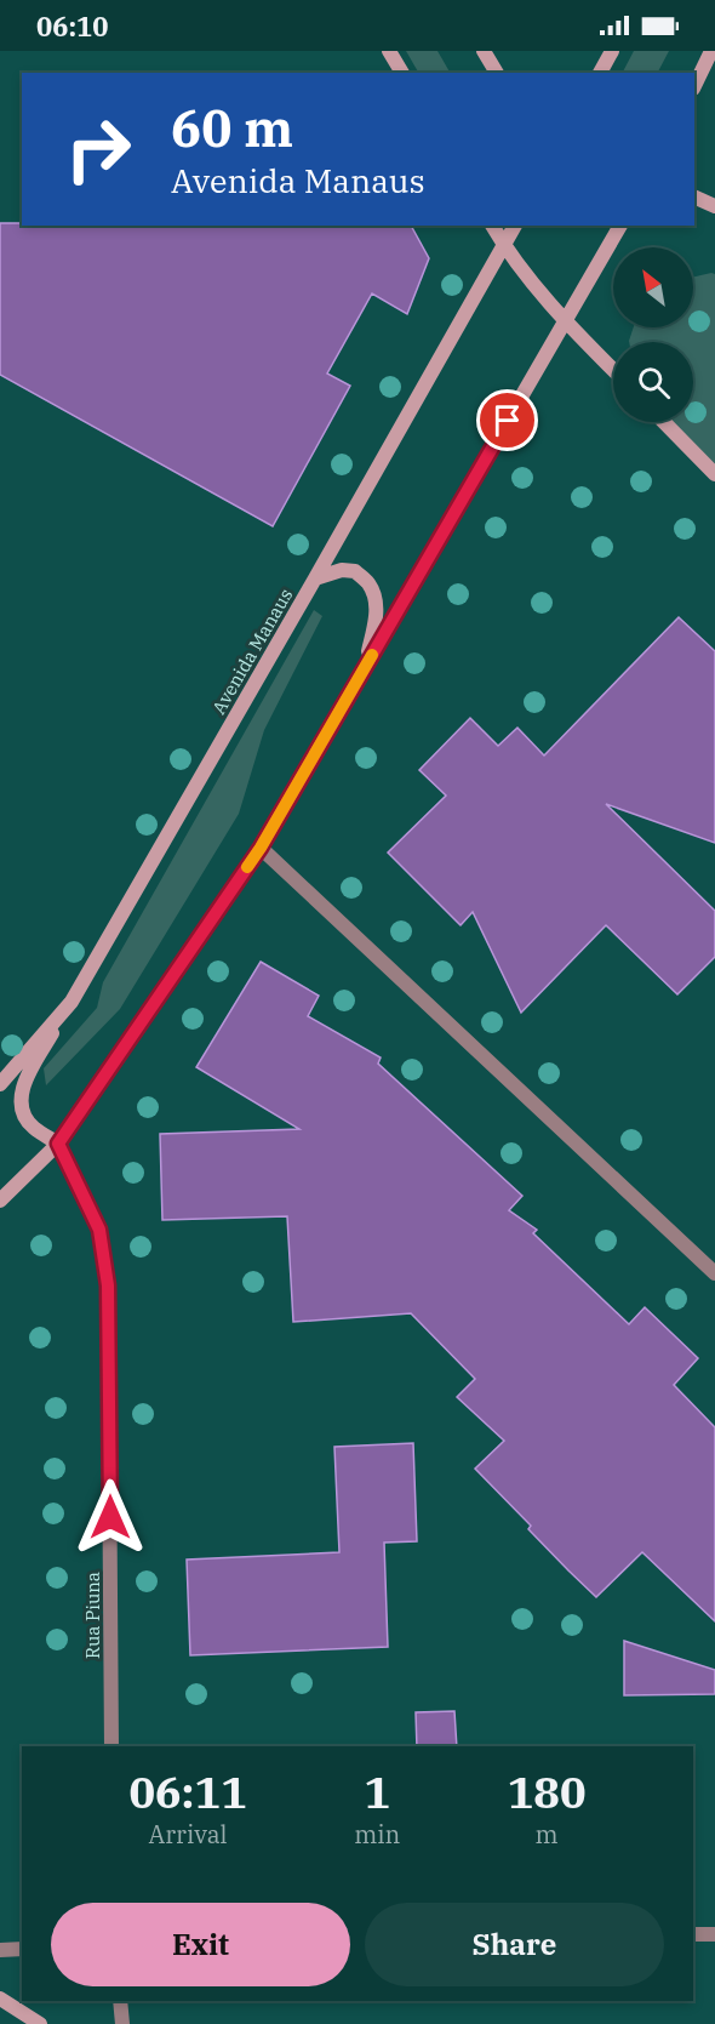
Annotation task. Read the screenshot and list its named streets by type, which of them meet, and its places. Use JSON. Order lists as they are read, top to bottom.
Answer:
{
  "streets": {
    "street": ["Avenida Manaus", "Rua Piuna"]
  },
  "north": "top left",
  "page": {
    "status": "06:10",
    "turn": ["60 m", "Avenida Manaus"],
    "eta": [
      "06:11",
      "Arrival",
      "1",
      "min",
      "180",
      "m"
    ],
    "buttons": ["Exit", "Share"]
  }
}
